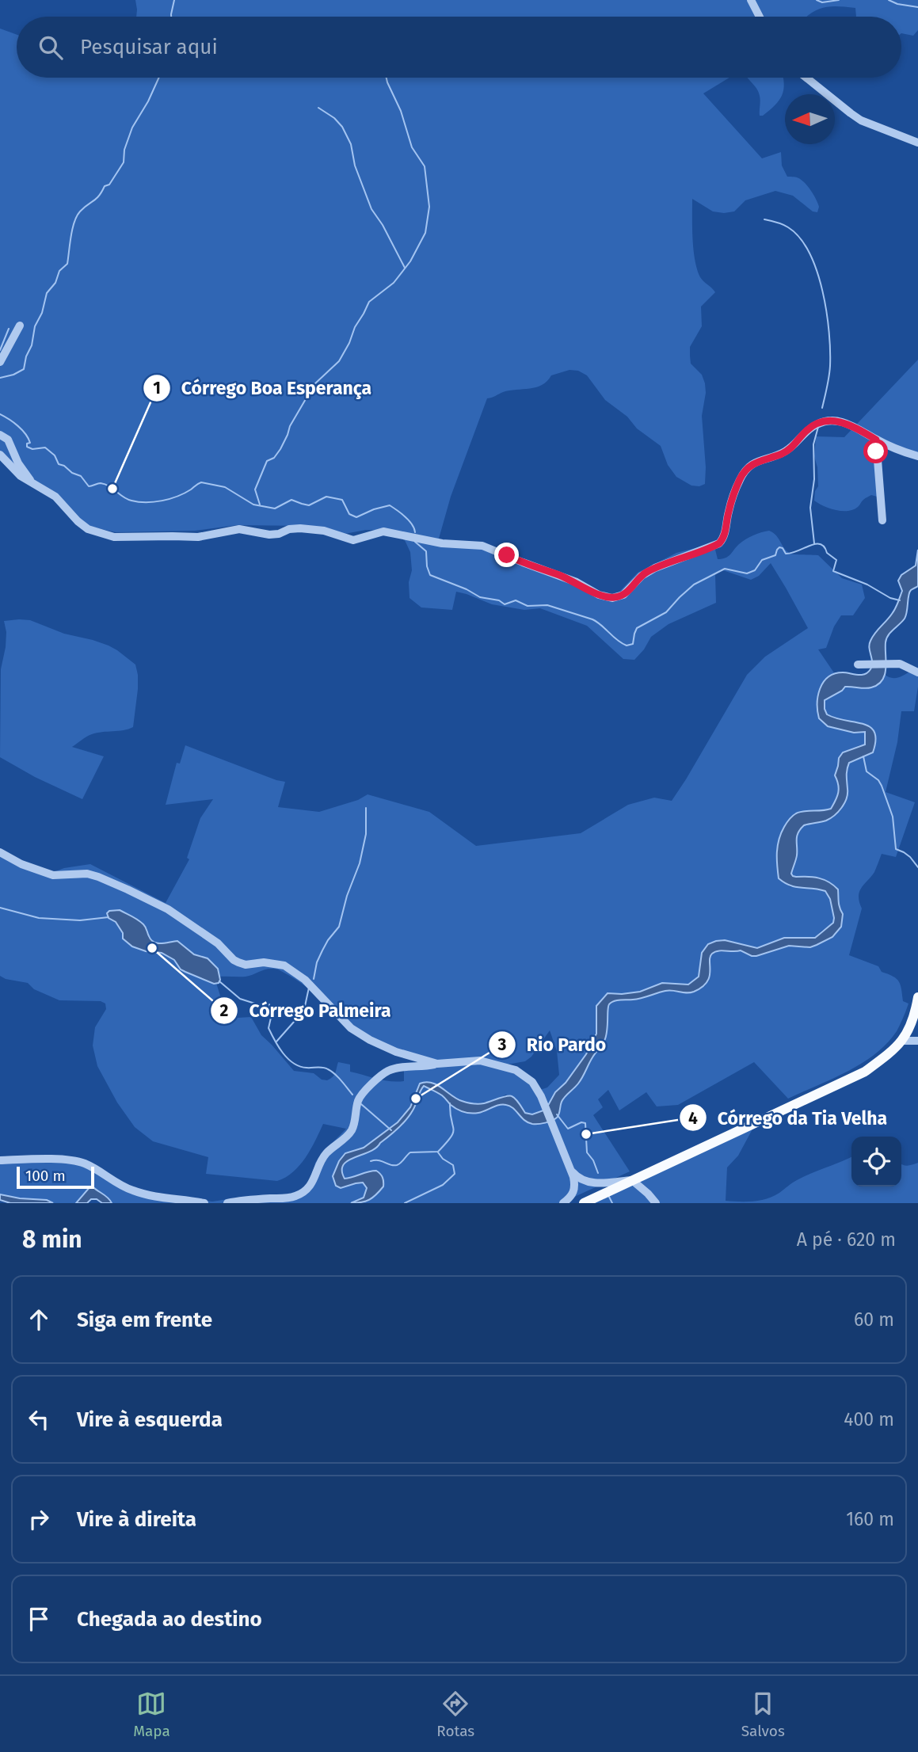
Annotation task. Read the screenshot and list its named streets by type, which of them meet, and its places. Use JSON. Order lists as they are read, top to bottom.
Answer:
{
  "places": [
    "Córrego Boa Esperança",
    "Córrego Palmeira",
    "Rio Pardo",
    "Córrego da Tia Velha"
  ],
  "scale_bar": "100 m",
  "north": "left",
  "page": {
    "search": "Pesquisar aqui",
    "scale": "100 m",
    "heading": ["8 min", "A pé · 620 m"],
    "list": [
      ["Siga em frente", "60 m"],
      ["Vire à esquerda", "400 m"],
      ["Vire à direita", "160 m"],
      "Chegada ao destino"
    ],
    "nav": ["Mapa", "Rotas", "Salvos"]
  }
}
